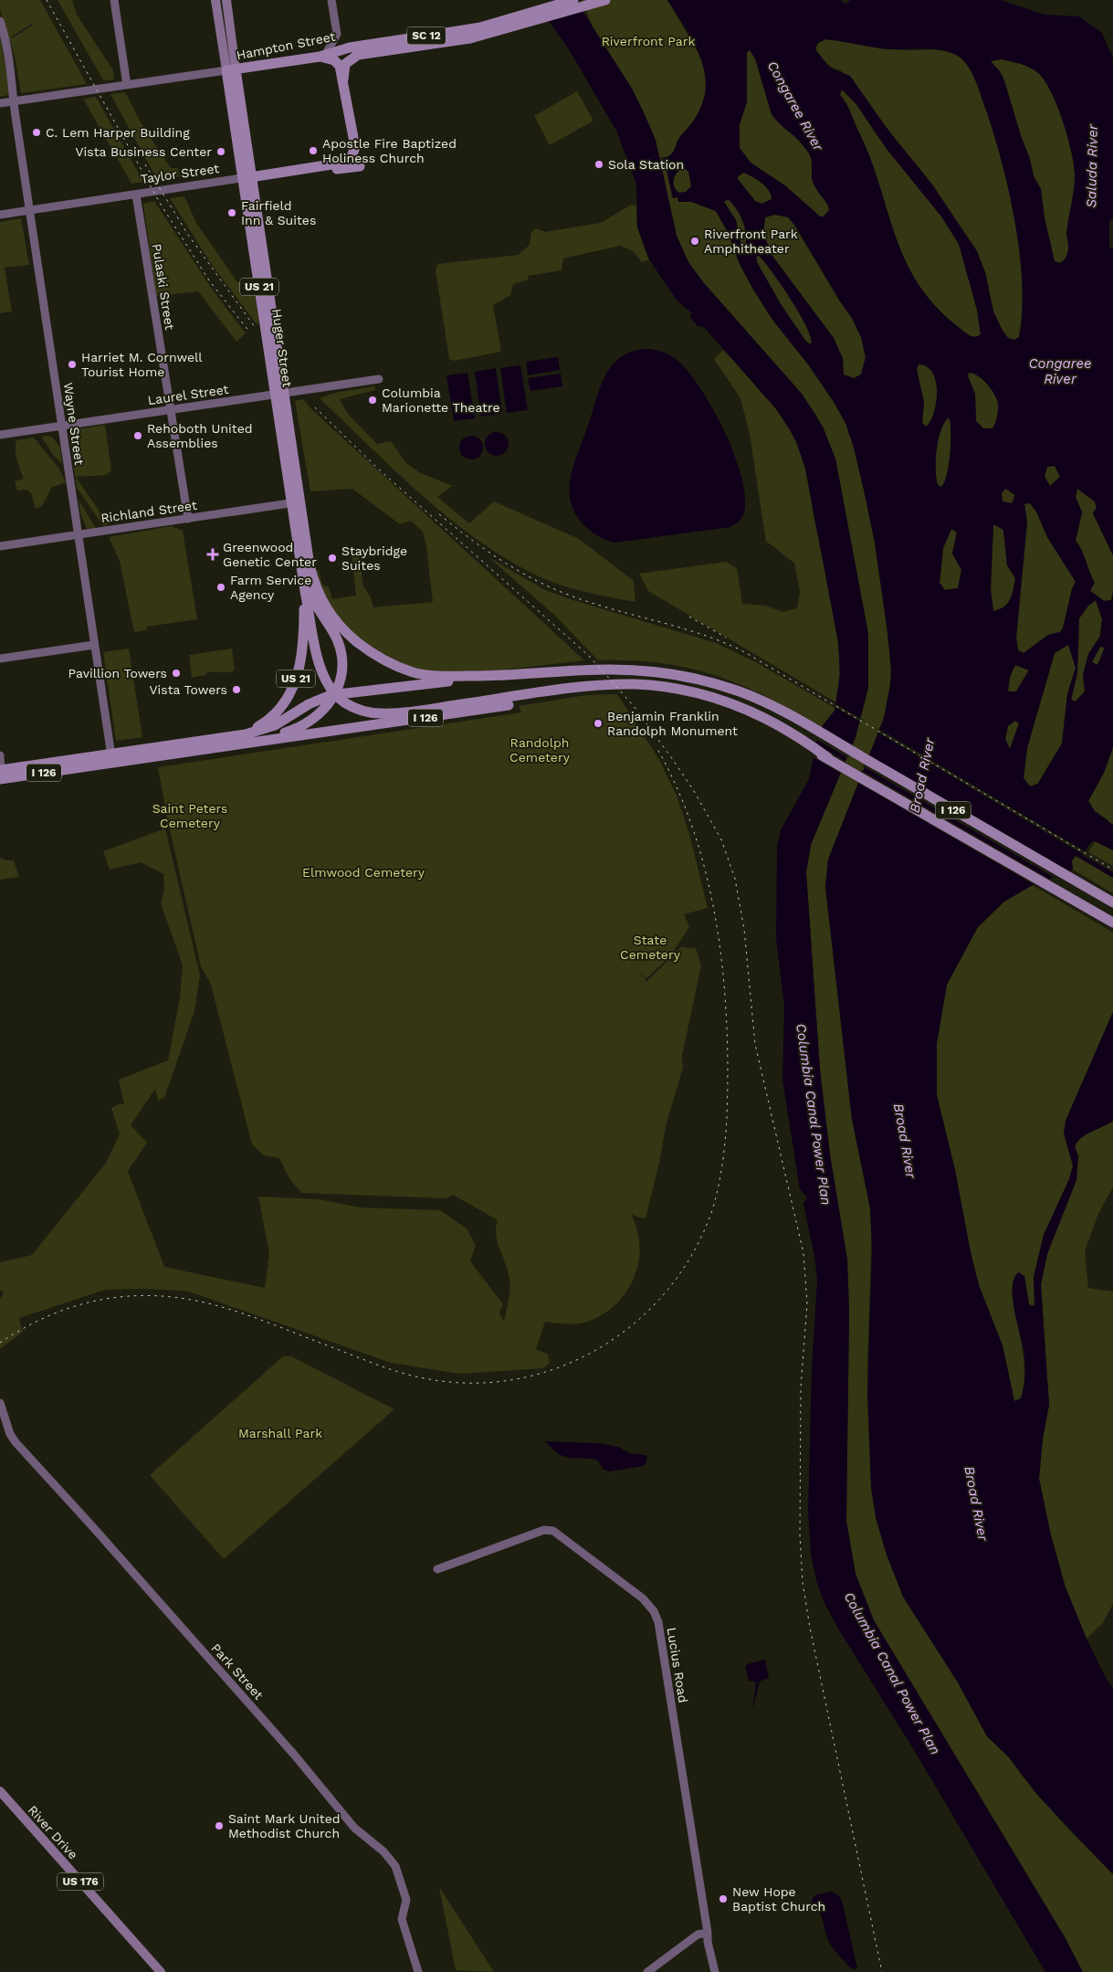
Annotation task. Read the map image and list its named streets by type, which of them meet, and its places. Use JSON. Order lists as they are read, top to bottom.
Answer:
{
  "streets": {
    "highway": [
      "SC 12",
      "Hampton Street",
      "Taylor Street",
      "US 21",
      "Huger Street",
      "I 126"
    ],
    "main road": ["River Drive", "US 176"],
    "street": [
      "Pulaski Street",
      "Laurel Street",
      "Wayne Street",
      "Richland Street",
      "Lucius Road",
      "Park Street"
    ]
  },
  "crossings": [
    ["Hampton Street", "Taylor Street"],
    ["Hampton Street", "Huger Street"],
    ["Hampton Street", "Wayne Street"],
    ["Taylor Street", "Pulaski Street"],
    ["Taylor Street", "Huger Street"],
    ["Taylor Street", "Wayne Street"],
    ["Pulaski Street", "Laurel Street"],
    ["Pulaski Street", "Richland Street"],
    ["US 21", "Huger Street"],
    ["US 21", "I 126"],
    ["Huger Street", "Laurel Street"],
    ["Huger Street", "Richland Street"],
    ["Laurel Street", "Wayne Street"],
    ["Wayne Street", "Richland Street"]
  ],
  "water": [
    "Congaree River",
    "Saluda River",
    "Broad River",
    "Columbia Canal Power Plan"
  ],
  "parks": [
    "Riverfront Park",
    "Randolph Cemetery",
    "Saint Peters Cemetery",
    "Elmwood Cemetery",
    "State Cemetery",
    "Marshall Park"
  ],
  "places": {
    "other": [
      "C. Lem Harper Building",
      "Apostle Fire Baptized Holiness Church",
      "Vista Business Center",
      "Sola Station",
      "Fairfield Inn & Suites",
      "Riverfront Park Amphitheater",
      "Harriet M. Cornwell Tourist Home",
      "Columbia Marionette Theatre",
      "Rehoboth United Assemblies",
      "Staybridge Suites",
      "Farm Service Agency",
      "Pavillion Towers",
      "Vista Towers",
      "Benjamin Franklin Randolph Monument",
      "Saint Mark United Methodist Church",
      "New Hope Baptist Church"
    ],
    "health": ["Greenwood Genetic Center"]
  }
}
